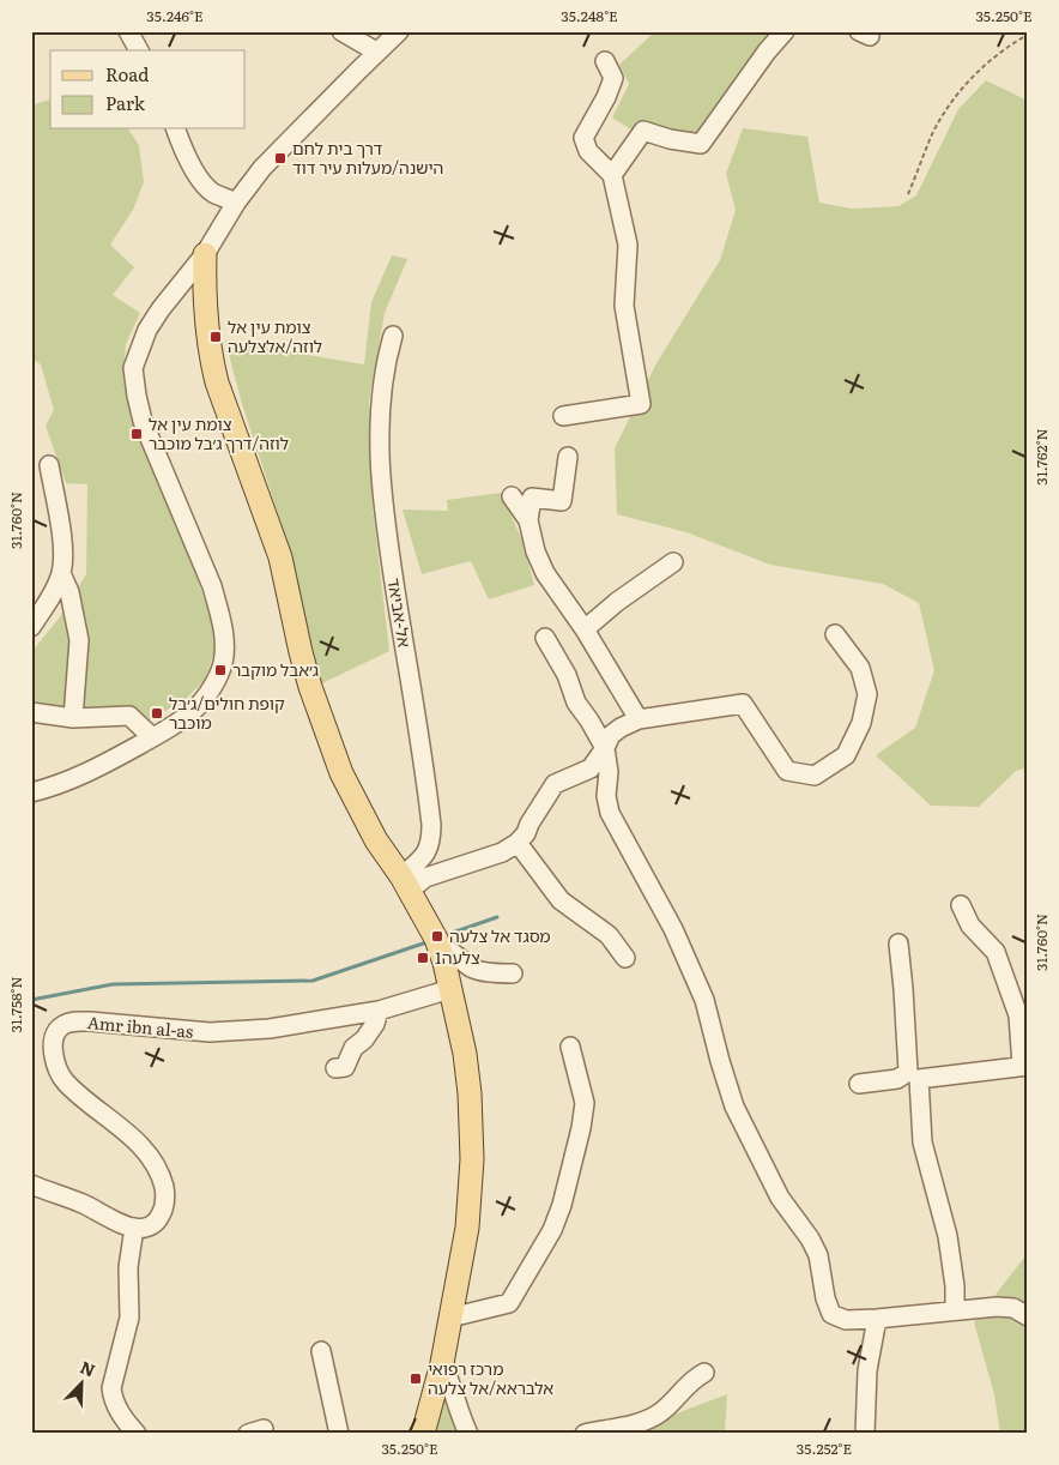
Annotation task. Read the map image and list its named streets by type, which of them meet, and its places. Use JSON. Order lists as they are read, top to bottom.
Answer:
{
  "streets": {
    "street": ["אל-אביאד", "Amr ibn al-as"]
  },
  "places": {
    "transit": [
      "דרך בית לחם הישנה/מעלות עיר דוד",
      "צומת עין אל לוזה/אלצלעה",
      "צומת עין אל לוזה/דרך ג׳בל מוכבר",
      "ג׳אבל מוקבר",
      "קופת חולים/ג׳בל מוכבר",
      "מסגד אל צלעה",
      "צלעה1",
      "מרכז רפואי אלבראא/אל צלעה"
    ]
  },
  "legend": ["Road", "Park"],
  "north": "top right",
  "coordinates": [
    "35.246°E",
    "35.248°E",
    "35.250°E",
    "31.762°N",
    "31.760°N",
    "31.758°N",
    "35.252°E"
  ]
}
